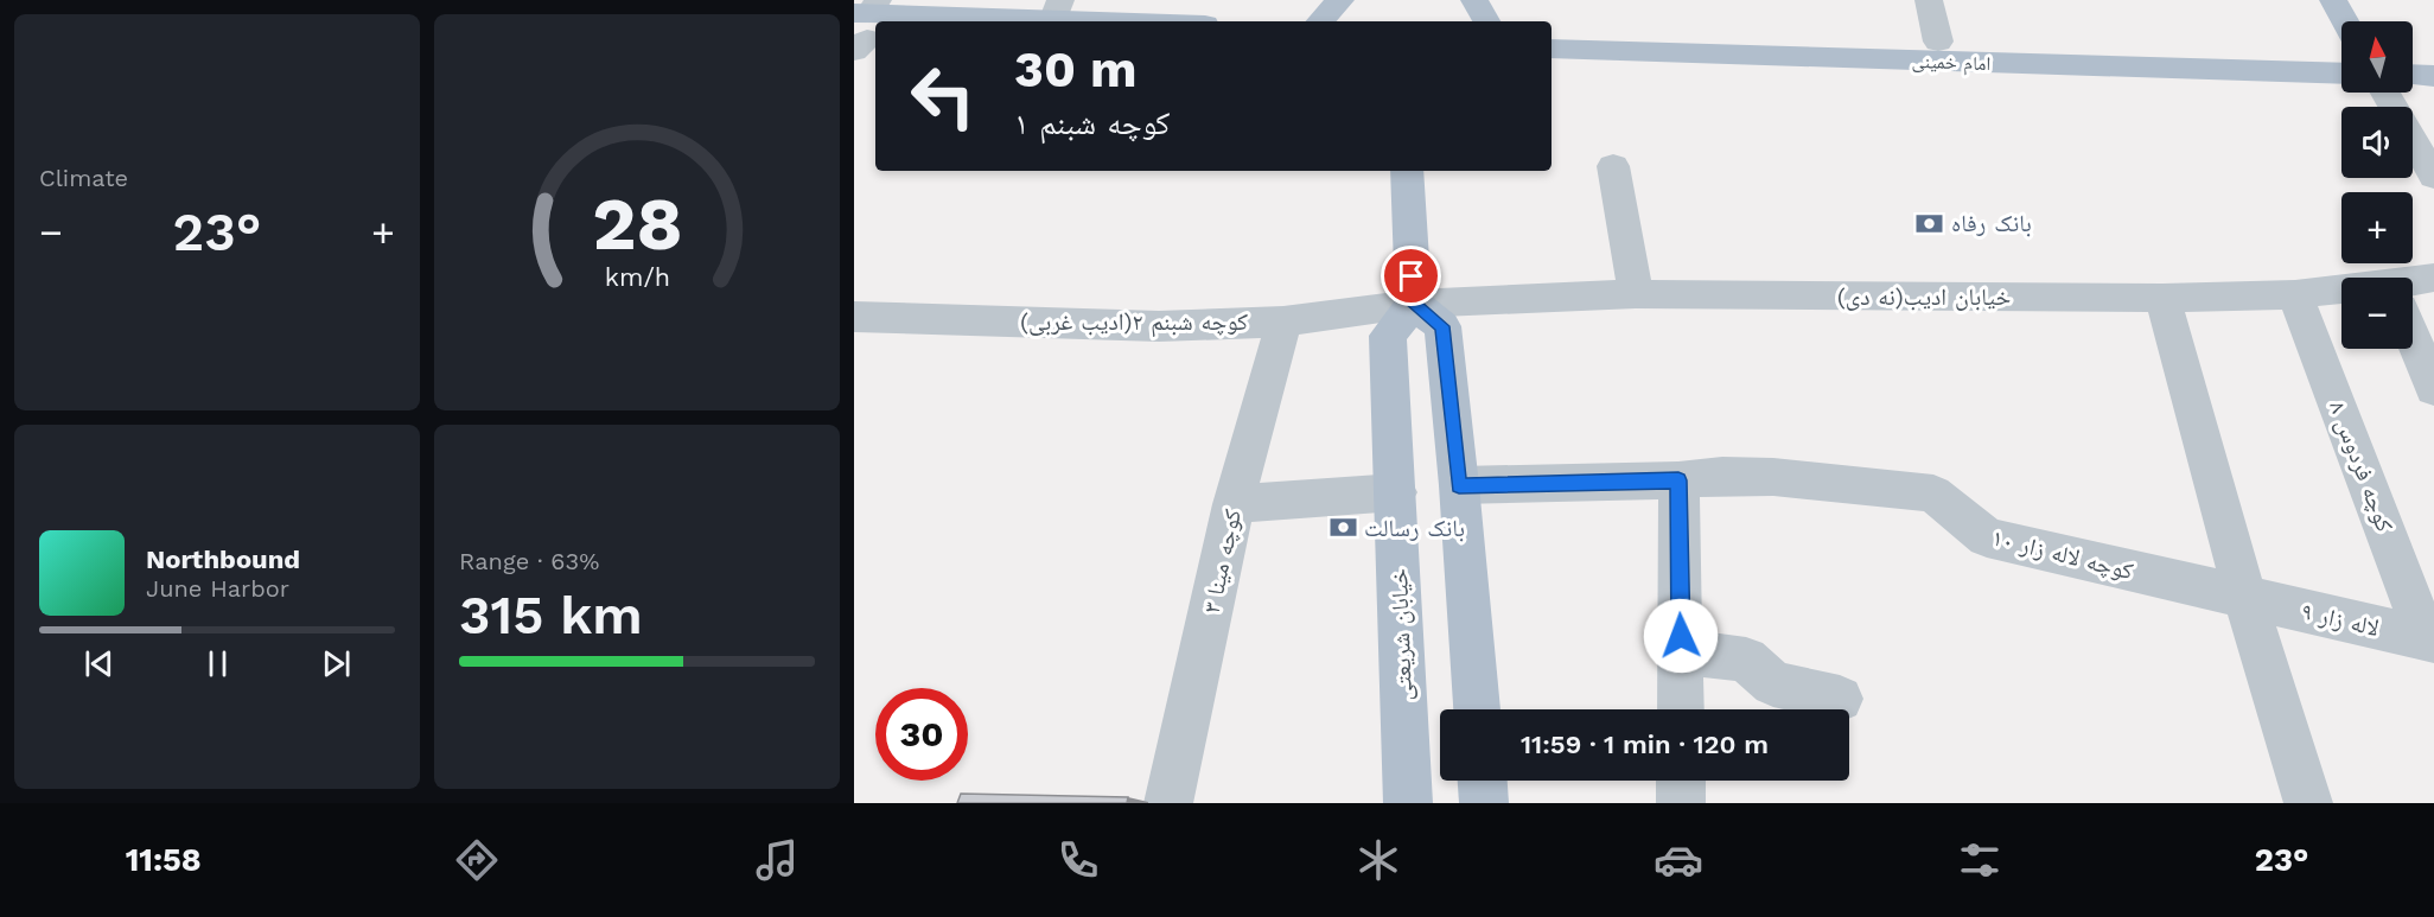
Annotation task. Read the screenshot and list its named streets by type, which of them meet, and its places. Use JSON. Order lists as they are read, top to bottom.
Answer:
{
  "streets": {
    "main road": ["امام خمینی", "خیابان شریعتی"],
    "street": [
      "خیابان ادیب(نه دی)",
      "کوچه شبنم ۲(ادیب غربی)",
      "کوچه فردوس ۸",
      "کوچه لاله زار ۱۰",
      "کوچه مینا ۳",
      "لاله زار ۹"
    ]
  },
  "crossings": [
    ["خیابان ادیب(نه دی)", "کوچه شبنم ۲(ادیب غربی)"],
    ["خیابان ادیب(نه دی)", "کوچه فردوس ۸"],
    ["خیابان ادیب(نه دی)", "خیابان شریعتی"],
    ["کوچه شبنم ۲(ادیب غربی)", "کوچه مینا ۳"],
    ["کوچه شبنم ۲(ادیب غربی)", "خیابان شریعتی"],
    ["کوچه فردوس ۸", "لاله زار ۹"],
    ["کوچه لاله زار ۱۰", "لاله زار ۹"]
  ],
  "places": {
    "bank": ["بانک رفاه", "بانک رسالت"]
  },
  "north": "top",
  "page": {
    "tile": [
      "Climate",
      ["Range · 63%", "315 km"]
    ],
    "map_buttons": ["+", "−"],
    "turn": ["30 m", "کوچه شبنم ۱"],
    "heat": ["−", "23°", "+"],
    "song": ["Northbound", "June Harbor"],
    "limit": "30",
    "trip": "11:59 · 1 min · 120 m",
    "tabs": ["11:58", "23°"],
    "gauge": ["28", "km/h"]
  }
}
